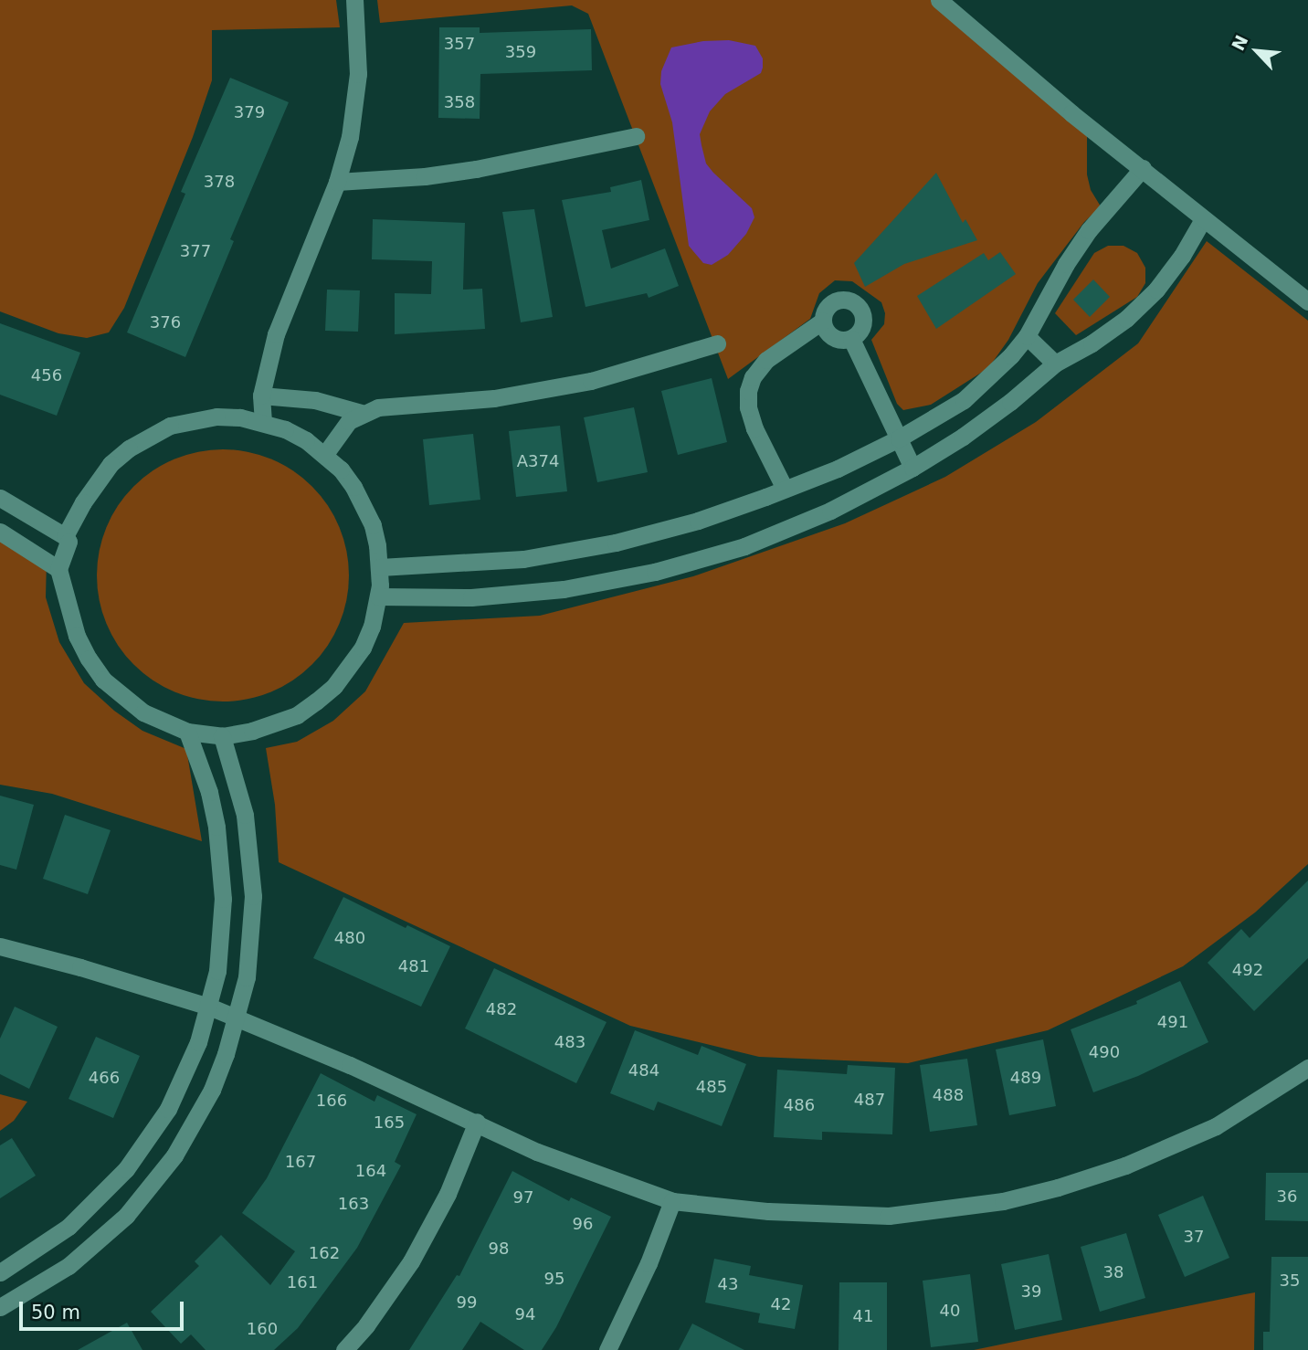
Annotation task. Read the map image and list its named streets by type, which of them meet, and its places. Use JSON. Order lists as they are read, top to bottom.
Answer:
{
  "house_numbers": [
    "357",
    "359",
    "358",
    "379",
    "378",
    "377",
    "376",
    "456",
    "A374",
    "480",
    "481",
    "492",
    "482",
    "491",
    "483",
    "490",
    "484",
    "466",
    "489",
    "485",
    "488",
    "487",
    "166",
    "486",
    "165",
    "167",
    "164",
    "36",
    "97",
    "163",
    "96",
    "37",
    "98",
    "162",
    "38",
    "95",
    "35",
    "161",
    "43",
    "39",
    "99",
    "42",
    "40",
    "94",
    "41",
    "160"
  ],
  "scale_bar": "50 m",
  "north": "top left"
}
